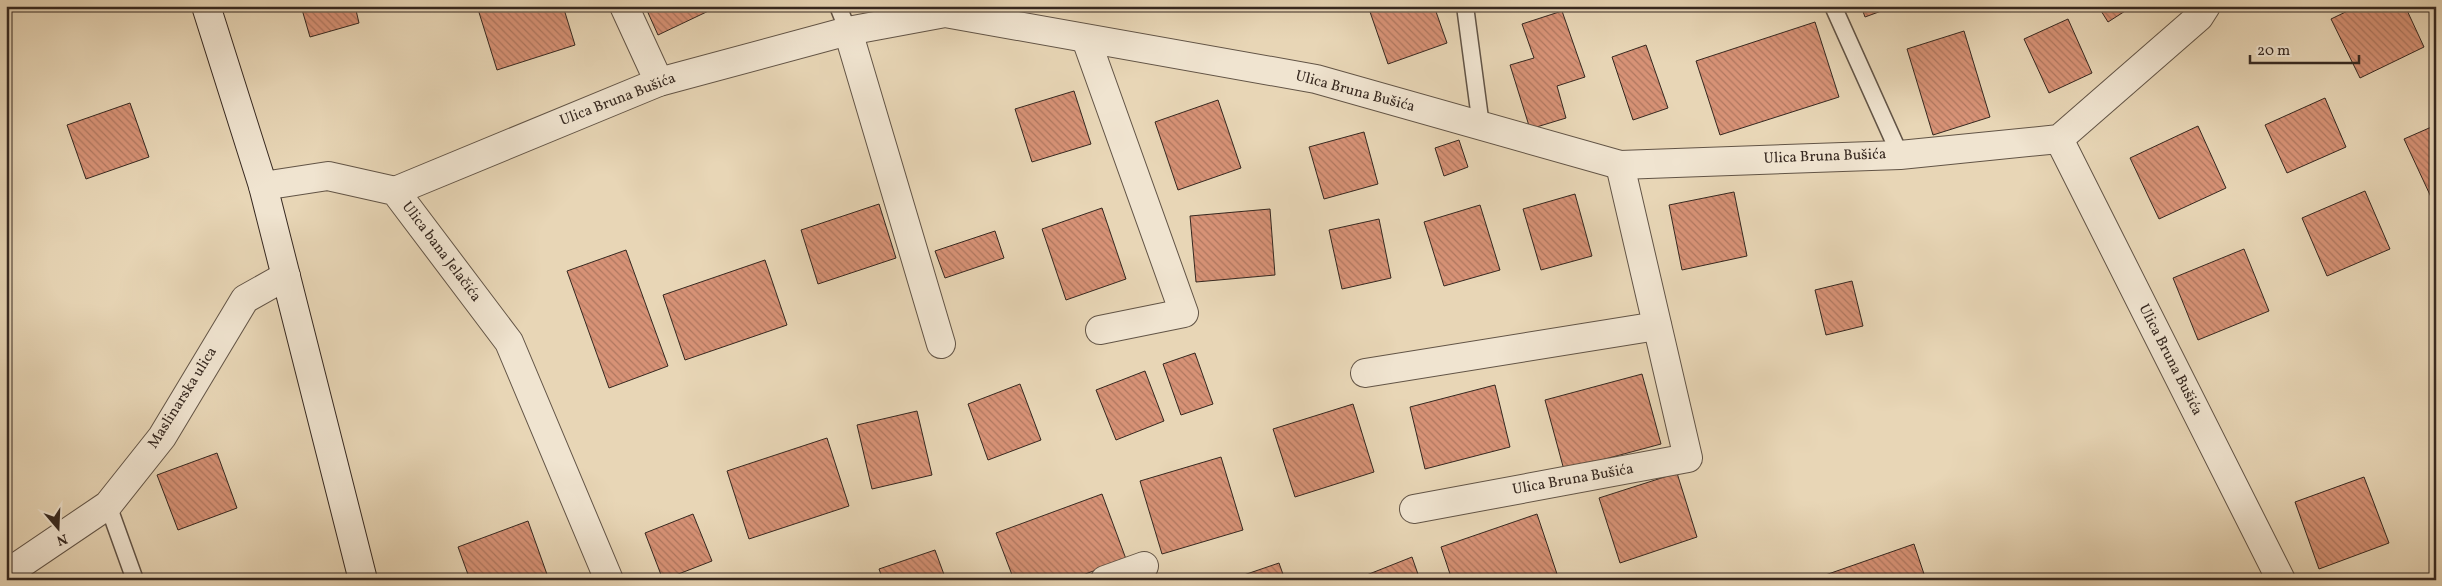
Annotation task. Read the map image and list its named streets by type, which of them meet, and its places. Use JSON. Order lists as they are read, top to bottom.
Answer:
{
  "streets": {
    "street": ["Ulica Bruna Bušića", "Ulica bana Jelačića", "Maslinarska ulica"]
  },
  "crossings": [
    ["Ulica Bruna Bušića", "Ulica bana Jelačića"]
  ],
  "scale_bar": "20 m",
  "north": "bottom"
}
